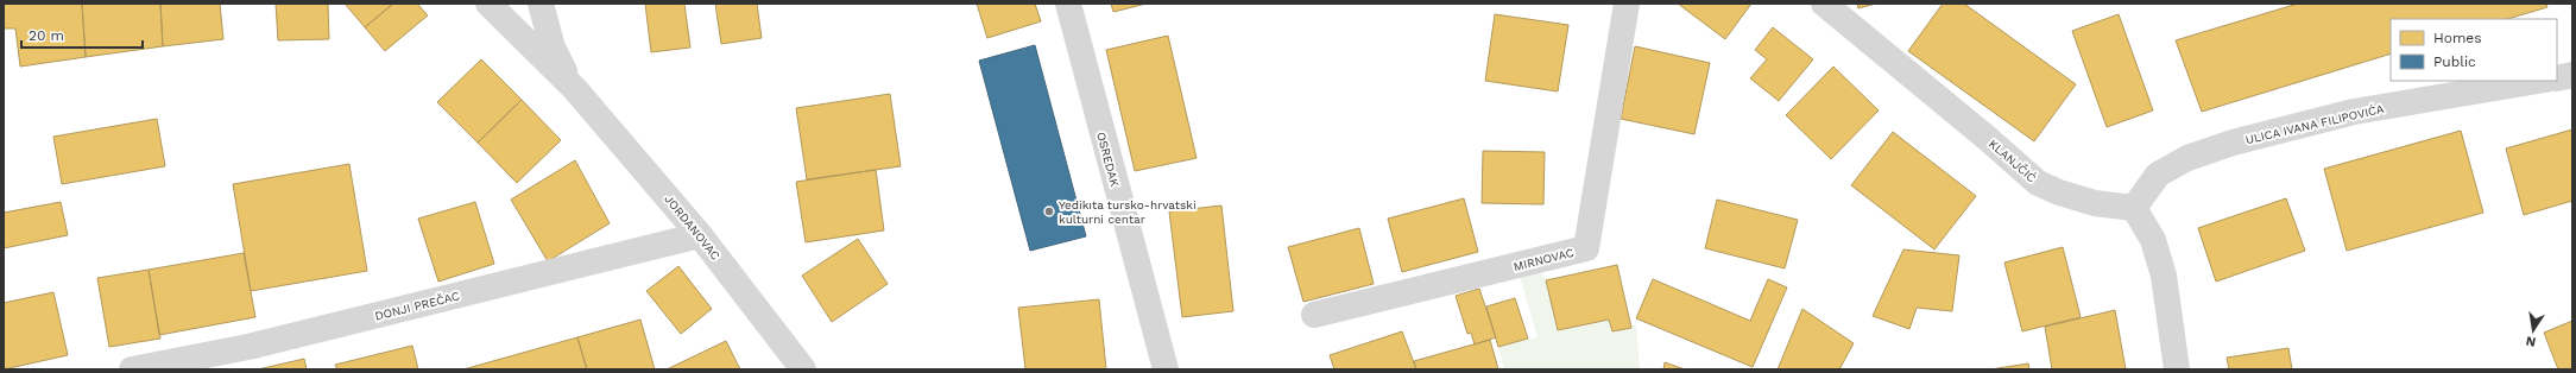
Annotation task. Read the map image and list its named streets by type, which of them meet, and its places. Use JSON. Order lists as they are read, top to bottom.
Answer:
{
  "streets": {
    "street": [
      "ULICA IVANA FILIPOVIĆA",
      "OSREDAK",
      "KLANJČIĆ",
      "JORDANOVAC",
      "MIRNOVAC",
      "DONJI PREČAC"
    ]
  },
  "crossings": [
    ["ULICA IVANA FILIPOVIĆA", "KLANJČIĆ"],
    ["JORDANOVAC", "DONJI PREČAC"]
  ],
  "places": ["Yedikıta tursko-hrvatski kulturni centar"],
  "legend": ["Homes", "Public"],
  "scale_bar": "20 m",
  "north": "bottom"
}
